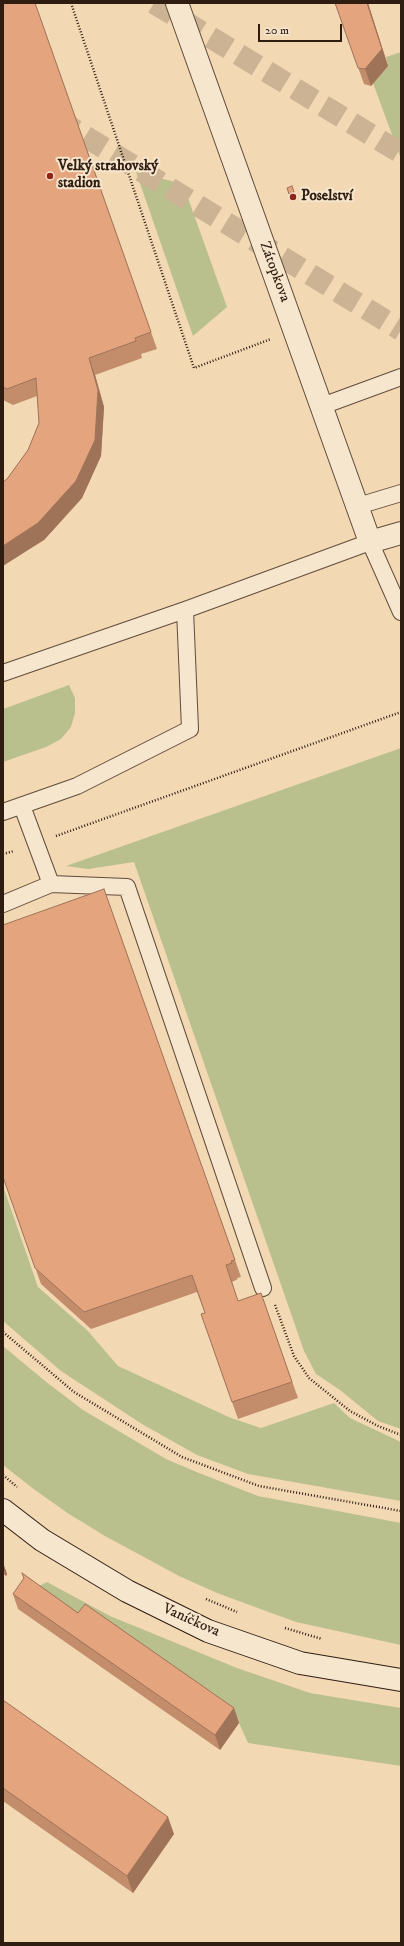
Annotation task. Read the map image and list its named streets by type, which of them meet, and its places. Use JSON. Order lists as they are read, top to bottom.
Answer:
{
  "streets": {
    "street": ["Zátopkova", "Vaníčkova"]
  },
  "places": ["Velký strahovský stadion", "Poselství"],
  "scale_bar": "20 m"
}
